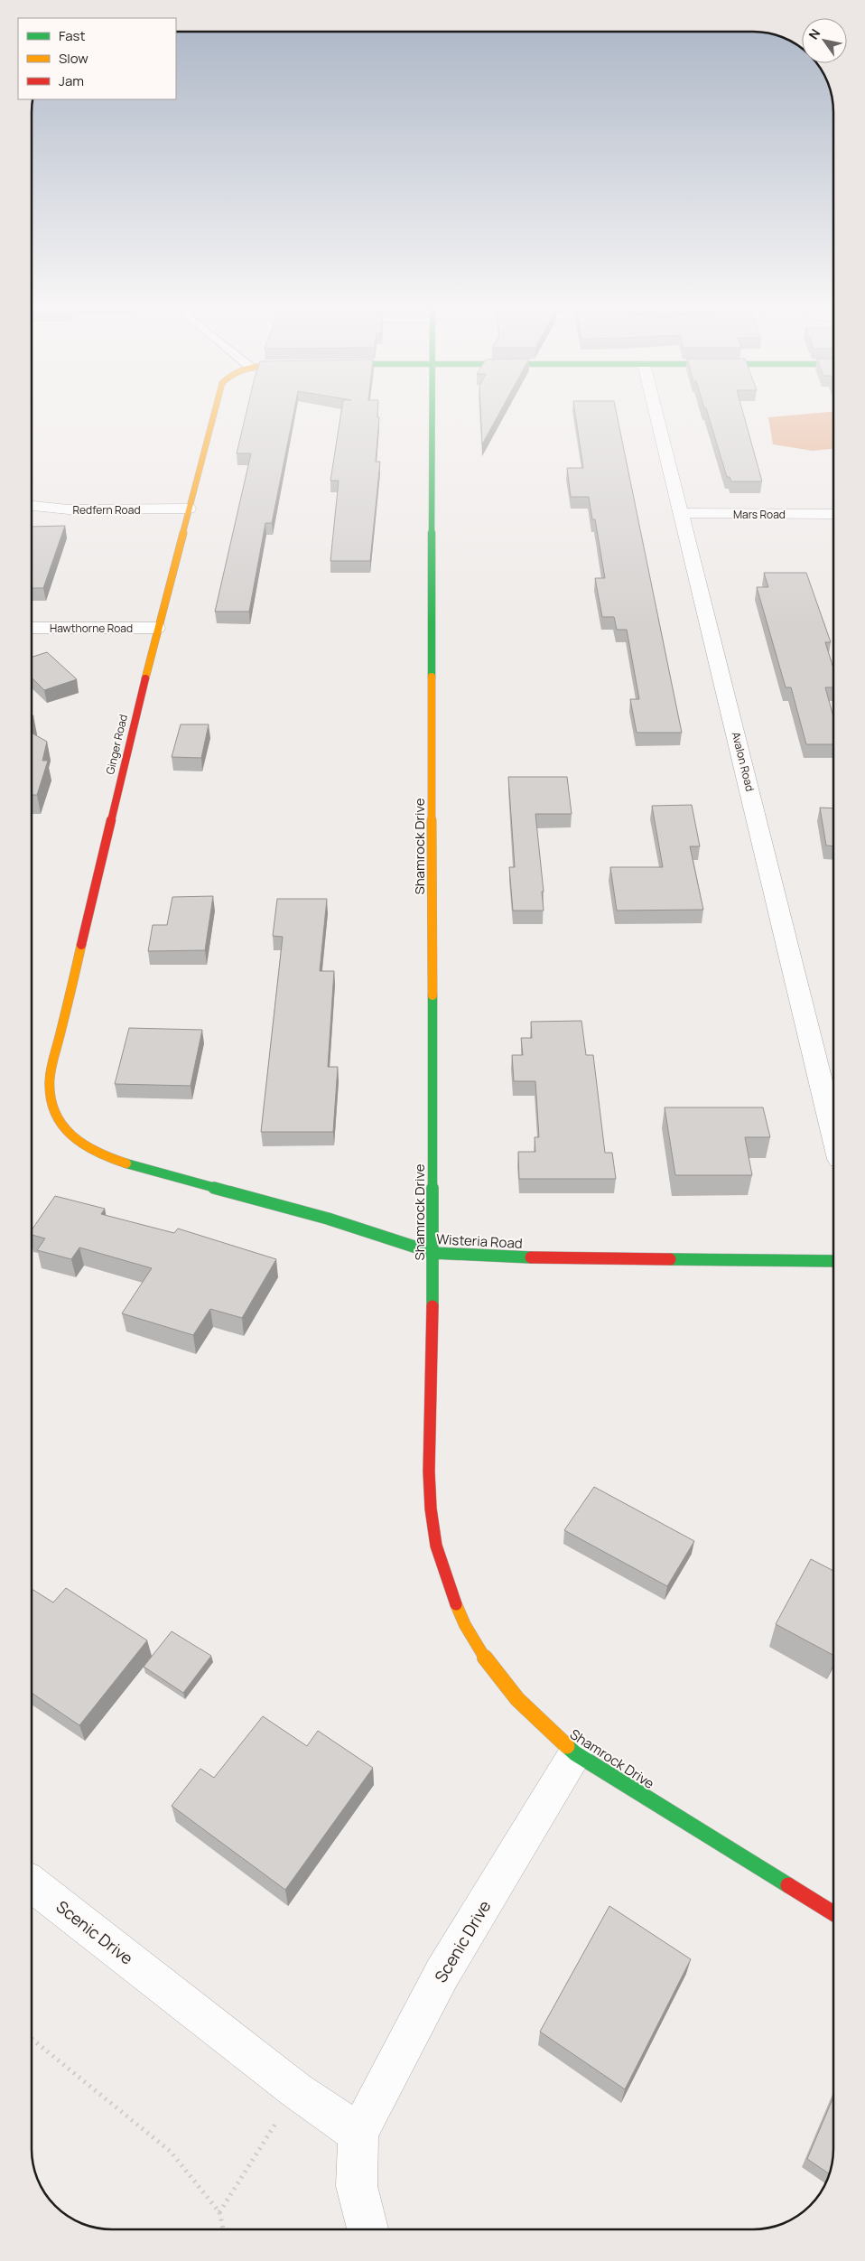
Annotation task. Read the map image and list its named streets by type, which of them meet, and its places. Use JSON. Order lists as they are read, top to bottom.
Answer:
{
  "streets": {
    "street": [
      "Redfern Road",
      "Mars Road",
      "Hawthorne Road",
      "Ginger Road",
      "Avalon Road",
      "Shamrock Drive",
      "Wisteria Road",
      "Scenic Drive"
    ]
  },
  "crossings": [
    ["Redfern Road", "Ginger Road"],
    ["Mars Road", "Avalon Road"],
    ["Hawthorne Road", "Ginger Road"],
    ["Ginger Road", "Wisteria Road"],
    ["Shamrock Drive", "Wisteria Road"],
    ["Shamrock Drive", "Scenic Drive"]
  ],
  "legend": ["Fast", "Slow", "Jam"],
  "north": "top left"
}
